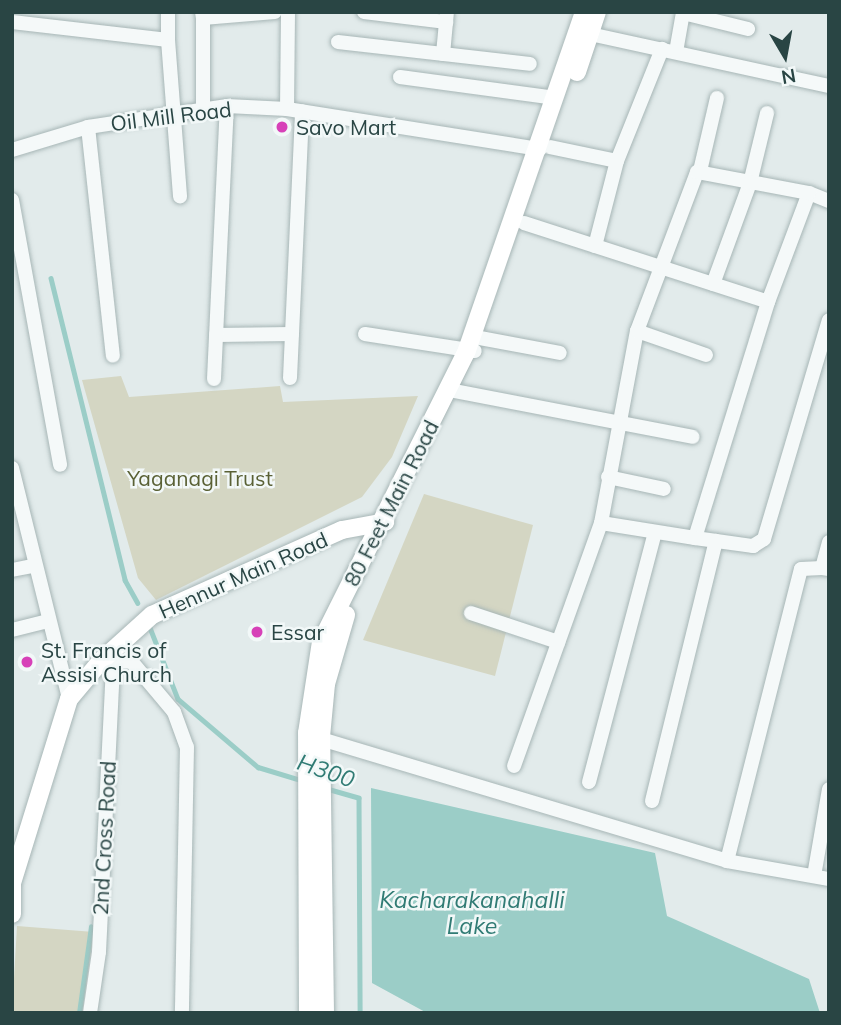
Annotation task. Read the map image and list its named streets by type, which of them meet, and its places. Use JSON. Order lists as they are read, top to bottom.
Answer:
{
  "streets": {
    "main road": ["80 Feet Main Road", "Hennur Main Road"],
    "street": ["Oil Mill Road", "2nd Cross Road"]
  },
  "crossings": [
    ["Oil Mill Road", "80 Feet Main Road"],
    ["80 Feet Main Road", "Hennur Main Road"],
    ["Hennur Main Road", "2nd Cross Road"]
  ],
  "water": ["H300", "Kacharakanahalli Lake"],
  "parks": ["Yaganagi Trust"],
  "places": ["Savo Mart", "Essar", "St. Francis of Assisi Church"],
  "north": "bottom"
}
